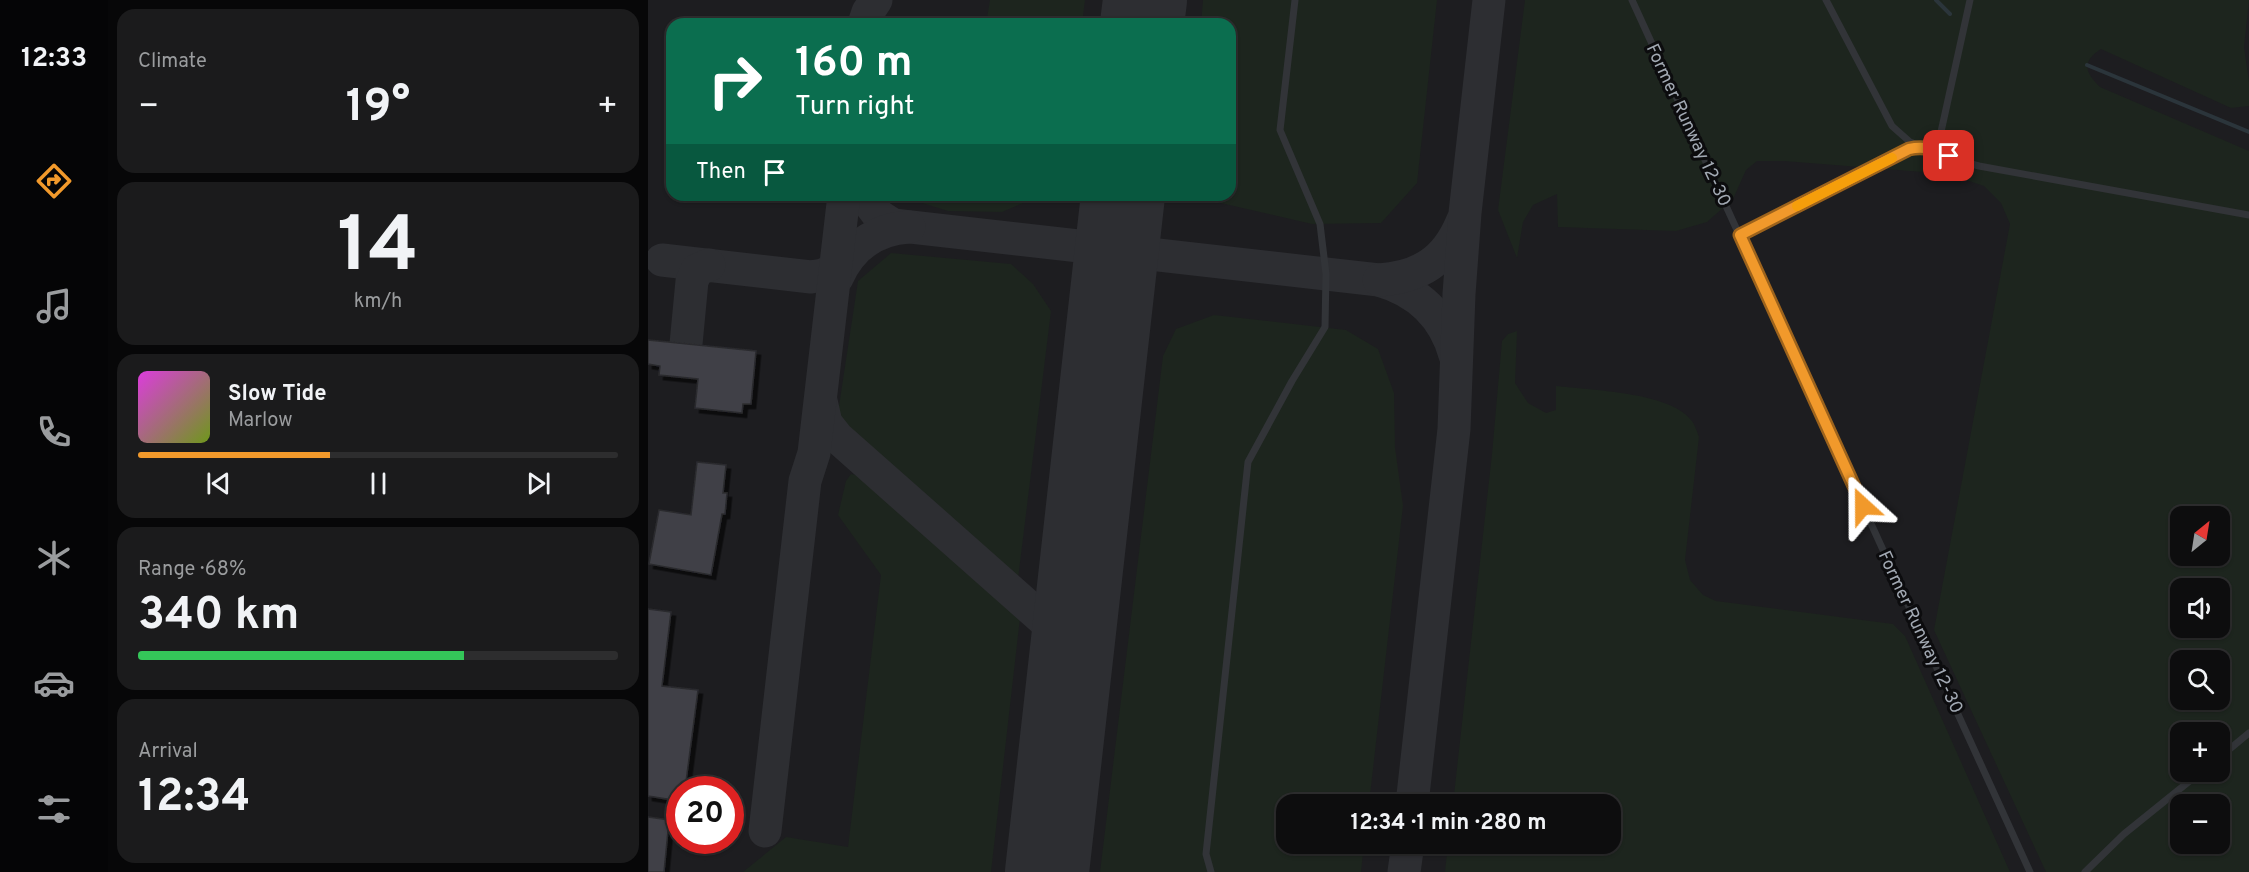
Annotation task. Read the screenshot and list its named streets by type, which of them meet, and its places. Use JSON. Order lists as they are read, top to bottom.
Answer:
{
  "streets": {
    "lane": ["Former Runway 12-30"]
  },
  "north": "top right",
  "page": {
    "tabs": "12:33",
    "tile": [
      "Climate",
      ["14", "km/h"],
      ["Range · 68%", "340 km"],
      ["Arrival", "12:34"]
    ],
    "turn": ["160 m", "Turn right"],
    "heat": ["−", "19°", "+"],
    "then": "Then",
    "song": ["Slow Tide", "Marlow"],
    "map_buttons": ["+", "−"],
    "limit": "20",
    "trip": "12:34 · 1 min · 280 m"
  }
}
